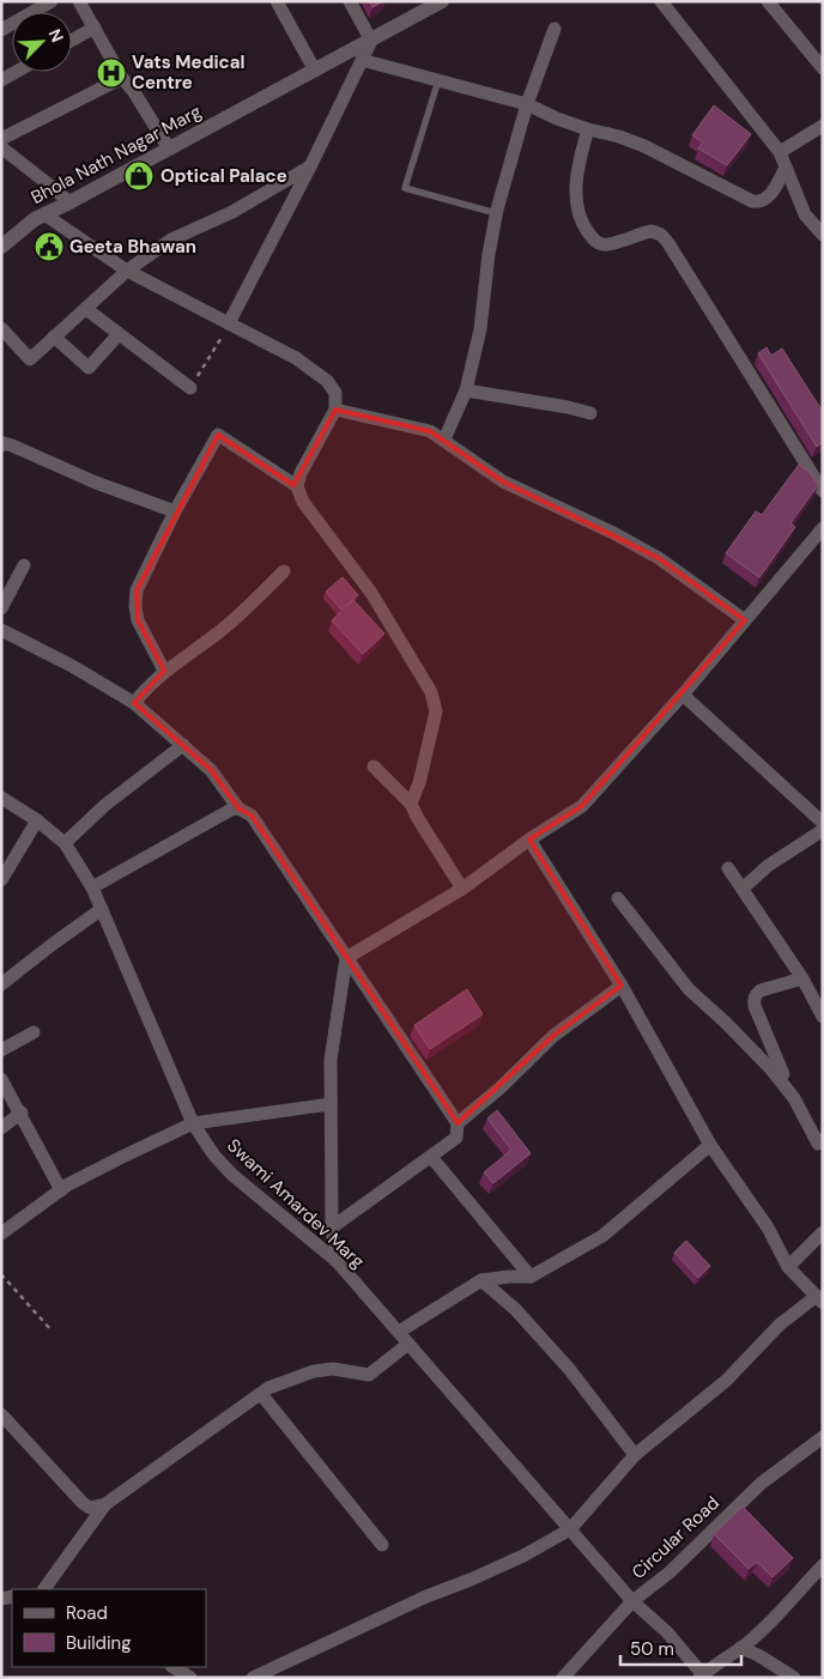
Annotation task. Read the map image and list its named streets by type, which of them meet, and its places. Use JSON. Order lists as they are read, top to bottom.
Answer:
{
  "streets": {
    "street": ["Bhola Nath Nagar Marg", "Swami Amardev Marg", "Circular Road"]
  },
  "crossings": [
    ["Swami Amardev Marg", "Circular Road"]
  ],
  "places": {
    "hospital": ["Vats Medical Centre"],
    "shop": ["Optical Palace"],
    "public building": ["Geeta Bhawan"]
  },
  "legend": ["Road", "Building"],
  "scale_bar": "50 m",
  "north": "top right"
}
